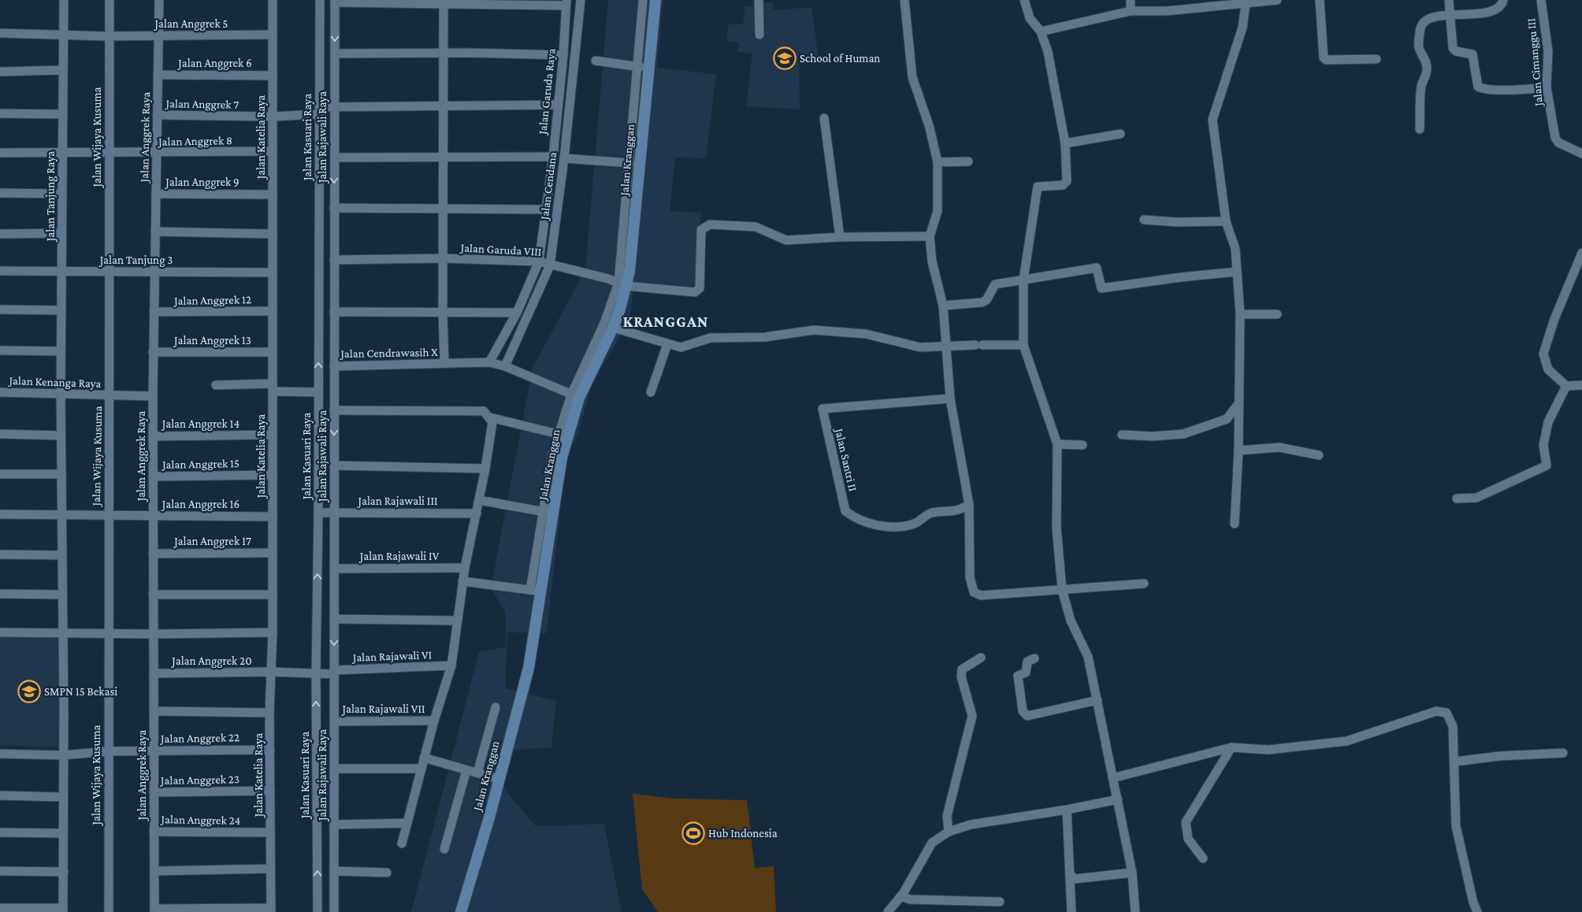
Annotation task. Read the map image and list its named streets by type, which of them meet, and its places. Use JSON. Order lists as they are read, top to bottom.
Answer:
{
  "streets": {
    "main road": ["Jalan Kranggan"],
    "street": [
      "Jalan Anggrek 5",
      "Jalan Cimanggu III",
      "Jalan Anggrek 6",
      "Jalan Garuda Raya",
      "Jalan Anggrek 7",
      "Jalan Wijaya Kusuma",
      "Jalan Anggrek Raya",
      "Jalan Katelia Raya",
      "Jalan Kasuari Raya",
      "Jalan Rajawali Raya",
      "Jalan Anggrek 8",
      "Jalan Anggrek 9",
      "Jalan Cendana",
      "Jalan Tanjung Raya",
      "Jalan Garuda VIII",
      "Jalan Tanjung 3",
      "Jalan Anggrek 12",
      "Jalan Anggrek 13",
      "Jalan Cendrawasih X",
      "Jalan Kenanga Raya",
      "Jalan Anggrek 14",
      "Jalan Santri II",
      "Jalan Anggrek 15",
      "Jalan Rajawali III",
      "Jalan Anggrek 16",
      "Jalan Anggrek 17",
      "Jalan Rajawali IV",
      "Jalan Rajawali VI",
      "Jalan Anggrek 20",
      "Jalan Rajawali VII",
      "Jalan Anggrek 22",
      "Jalan Anggrek 23",
      "Jalan Anggrek 24"
    ]
  },
  "crossings": [
    ["Jalan Anggrek 5", "Jalan Wijaya Kusuma"],
    ["Jalan Anggrek 5", "Jalan Anggrek Raya"],
    ["Jalan Anggrek 5", "Jalan Katelia Raya"],
    ["Jalan Anggrek 5", "Jalan Tanjung Raya"],
    ["Jalan Anggrek 6", "Jalan Anggrek Raya"],
    ["Jalan Anggrek 6", "Jalan Katelia Raya"],
    ["Jalan Garuda Raya", "Jalan Anggrek 7"],
    ["Jalan Garuda Raya", "Jalan Garuda VIII"],
    ["Jalan Garuda Raya", "Jalan Cendrawasih X"],
    ["Jalan Anggrek 7", "Jalan Anggrek Raya"],
    ["Jalan Anggrek 7", "Jalan Katelia Raya"],
    ["Jalan Anggrek 7", "Jalan Kasuari Raya"],
    ["Jalan Anggrek 7", "Jalan Rajawali Raya"],
    ["Jalan Wijaya Kusuma", "Jalan Anggrek 8"],
    ["Jalan Wijaya Kusuma", "Jalan Tanjung 3"],
    ["Jalan Wijaya Kusuma", "Jalan Kenanga Raya"],
    ["Jalan Wijaya Kusuma", "Jalan Anggrek 16"],
    ["Jalan Wijaya Kusuma", "Jalan Anggrek 22"],
    ["Jalan Anggrek Raya", "Jalan Anggrek 8"],
    ["Jalan Anggrek Raya", "Jalan Anggrek 9"],
    ["Jalan Anggrek Raya", "Jalan Tanjung 3"],
    ["Jalan Anggrek Raya", "Jalan Anggrek 12"],
    ["Jalan Anggrek Raya", "Jalan Anggrek 13"],
    ["Jalan Anggrek Raya", "Jalan Kenanga Raya"],
    ["Jalan Anggrek Raya", "Jalan Anggrek 14"],
    ["Jalan Anggrek Raya", "Jalan Anggrek 15"],
    ["Jalan Anggrek Raya", "Jalan Anggrek 16"],
    ["Jalan Anggrek Raya", "Jalan Anggrek 17"],
    ["Jalan Anggrek Raya", "Jalan Anggrek 20"],
    ["Jalan Anggrek Raya", "Jalan Anggrek 22"],
    ["Jalan Anggrek Raya", "Jalan Anggrek 23"],
    ["Jalan Anggrek Raya", "Jalan Anggrek 24"],
    ["Jalan Katelia Raya", "Jalan Anggrek 8"],
    ["Jalan Katelia Raya", "Jalan Anggrek 9"],
    ["Jalan Katelia Raya", "Jalan Tanjung 3"],
    ["Jalan Katelia Raya", "Jalan Anggrek 12"],
    ["Jalan Katelia Raya", "Jalan Anggrek 13"],
    ["Jalan Katelia Raya", "Jalan Anggrek 14"],
    ["Jalan Katelia Raya", "Jalan Anggrek 15"],
    ["Jalan Katelia Raya", "Jalan Anggrek 16"],
    ["Jalan Katelia Raya", "Jalan Anggrek 17"],
    ["Jalan Katelia Raya", "Jalan Anggrek 20"],
    ["Jalan Katelia Raya", "Jalan Anggrek 22"],
    ["Jalan Katelia Raya", "Jalan Anggrek 23"],
    ["Jalan Katelia Raya", "Jalan Anggrek 24"],
    ["Jalan Kasuari Raya", "Jalan Rajawali III"],
    ["Jalan Kasuari Raya", "Jalan Rajawali VI"],
    ["Jalan Kasuari Raya", "Jalan Anggrek 20"],
    ["Jalan Rajawali Raya", "Jalan Garuda VIII"],
    ["Jalan Rajawali Raya", "Jalan Cendrawasih X"],
    ["Jalan Rajawali Raya", "Jalan Rajawali III"],
    ["Jalan Rajawali Raya", "Jalan Rajawali IV"],
    ["Jalan Rajawali Raya", "Jalan Rajawali VI"],
    ["Jalan Rajawali Raya", "Jalan Rajawali VII"],
    ["Jalan Anggrek 8", "Jalan Tanjung Raya"],
    ["Jalan Kranggan", "Jalan Garuda VIII"],
    ["Jalan Kranggan", "Jalan Cendrawasih X"],
    ["Jalan Cendana", "Jalan Garuda VIII"],
    ["Jalan Cendana", "Jalan Cendrawasih X"],
    ["Jalan Tanjung Raya", "Jalan Tanjung 3"],
    ["Jalan Tanjung Raya", "Jalan Kenanga Raya"],
    ["Jalan Tanjung Raya", "Jalan Anggrek 16"],
    ["Jalan Tanjung Raya", "Jalan Anggrek 22"],
    ["Jalan Rajawali VI", "Jalan Anggrek 20"]
  ],
  "one_way": ["Jalan Kasuari Raya"],
  "districts": ["KRANGGAN"],
  "places": {
    "school or university": ["School of Human", "SMPN 15 Bekasi"],
    "sports": ["Hub Indonesia"]
  }
}
